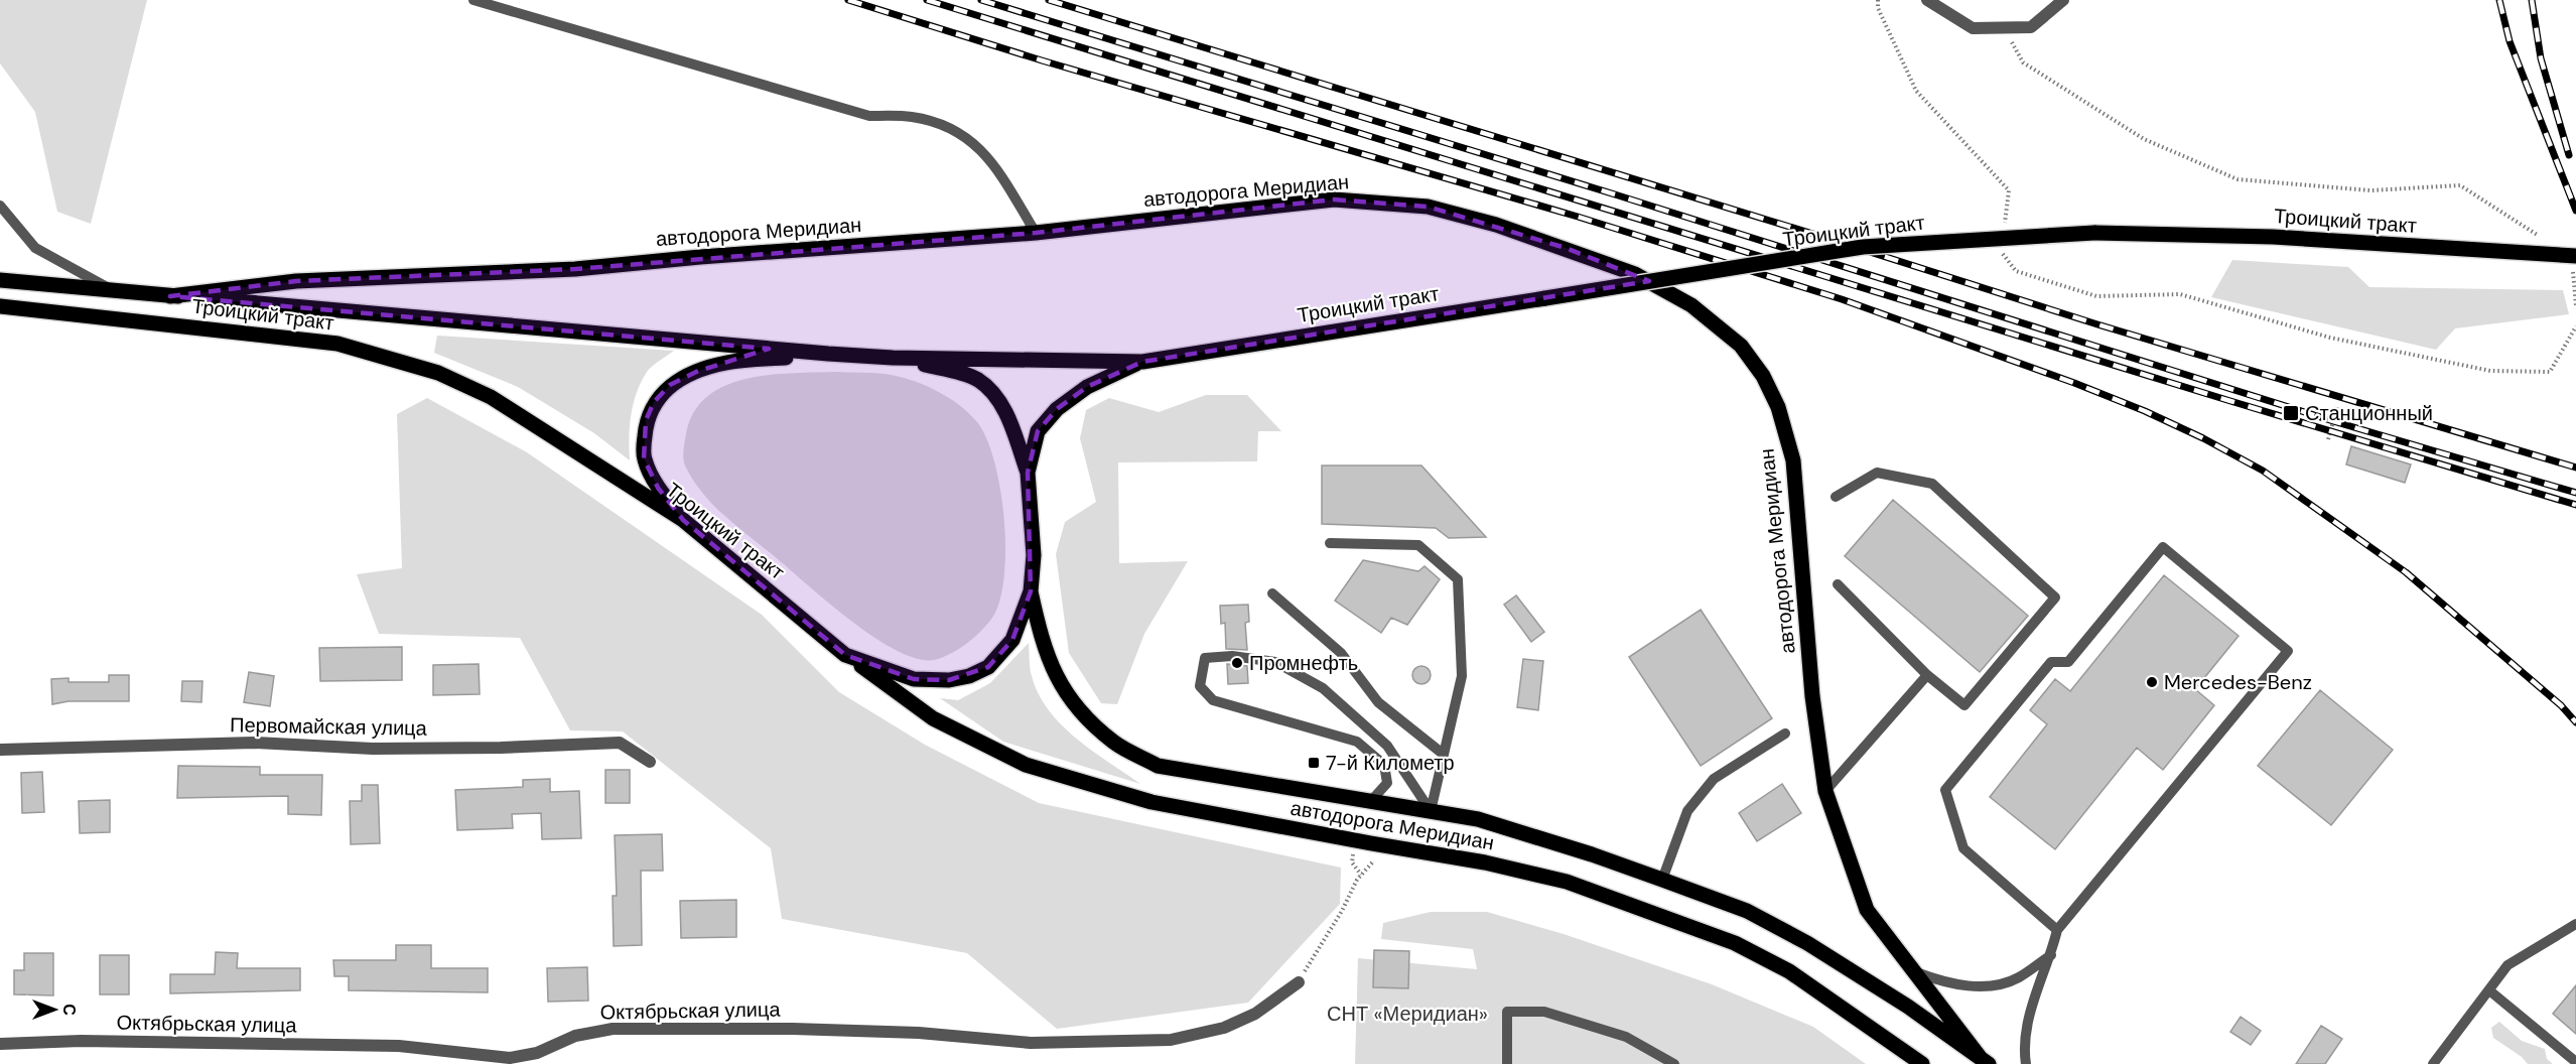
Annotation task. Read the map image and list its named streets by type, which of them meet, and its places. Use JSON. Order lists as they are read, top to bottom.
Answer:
{
  "streets": {
    "main road": ["автодорога Меридиан", "Троицкий тракт"],
    "street": ["Первомайская улица", "Октябрьская улица"]
  },
  "crossings": [
    ["автодорога Меридиан", "Троицкий тракт"]
  ],
  "parks": ["СНТ «Меридиан»"],
  "places": {
    "transit": ["Станционный", "7-й Километр"],
    "other": ["Промнефть", "Mercedes-Benz"]
  },
  "north": "right"
}
